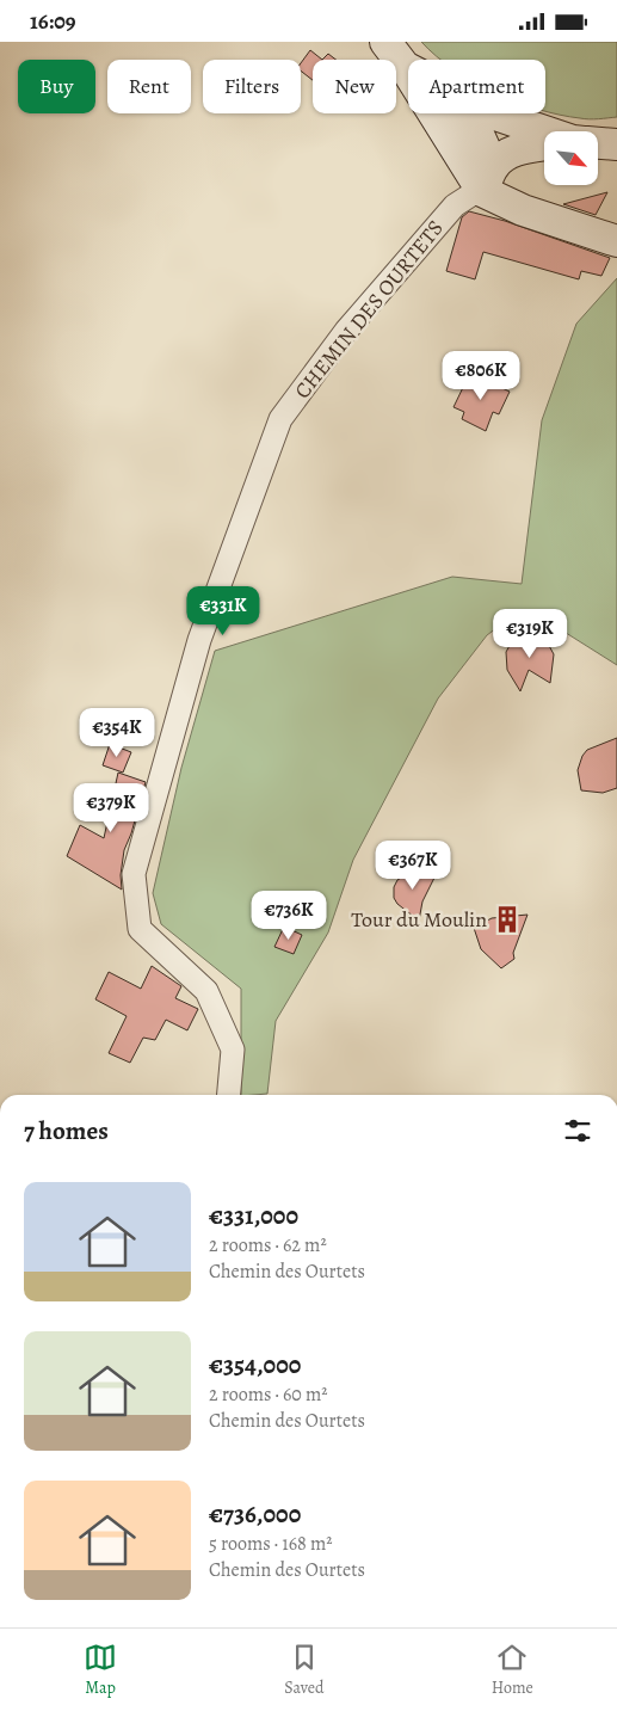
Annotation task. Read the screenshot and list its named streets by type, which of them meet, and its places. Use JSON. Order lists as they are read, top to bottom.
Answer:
{
  "streets": {
    "street": ["CHEMIN DES OURTETS"]
  },
  "places": {
    "building": ["Tour du Moulin"]
  },
  "north": "bottom right",
  "page": {
    "status": "16:09",
    "chip": [
      "Buy",
      "Rent",
      "Filters",
      "New",
      "Apartment"
    ],
    "price": [
      "€806K",
      "€331K",
      "€319K",
      "€354K",
      "€379K",
      "€367K",
      "€736K"
    ],
    "heading": "7 homes",
    "list": [
      {
        "name": "€331,000",
        "note": "2 rooms · 62 m² · Chemin des Ourtets"
      },
      {
        "name": "€354,000",
        "note": "2 rooms · 60 m² · Chemin des Ourtets"
      },
      {
        "name": "€736,000",
        "note": "5 rooms · 168 m² · Chemin des Ourtets"
      }
    ],
    "tabs": ["Map", "Saved", "Home"]
  }
}
